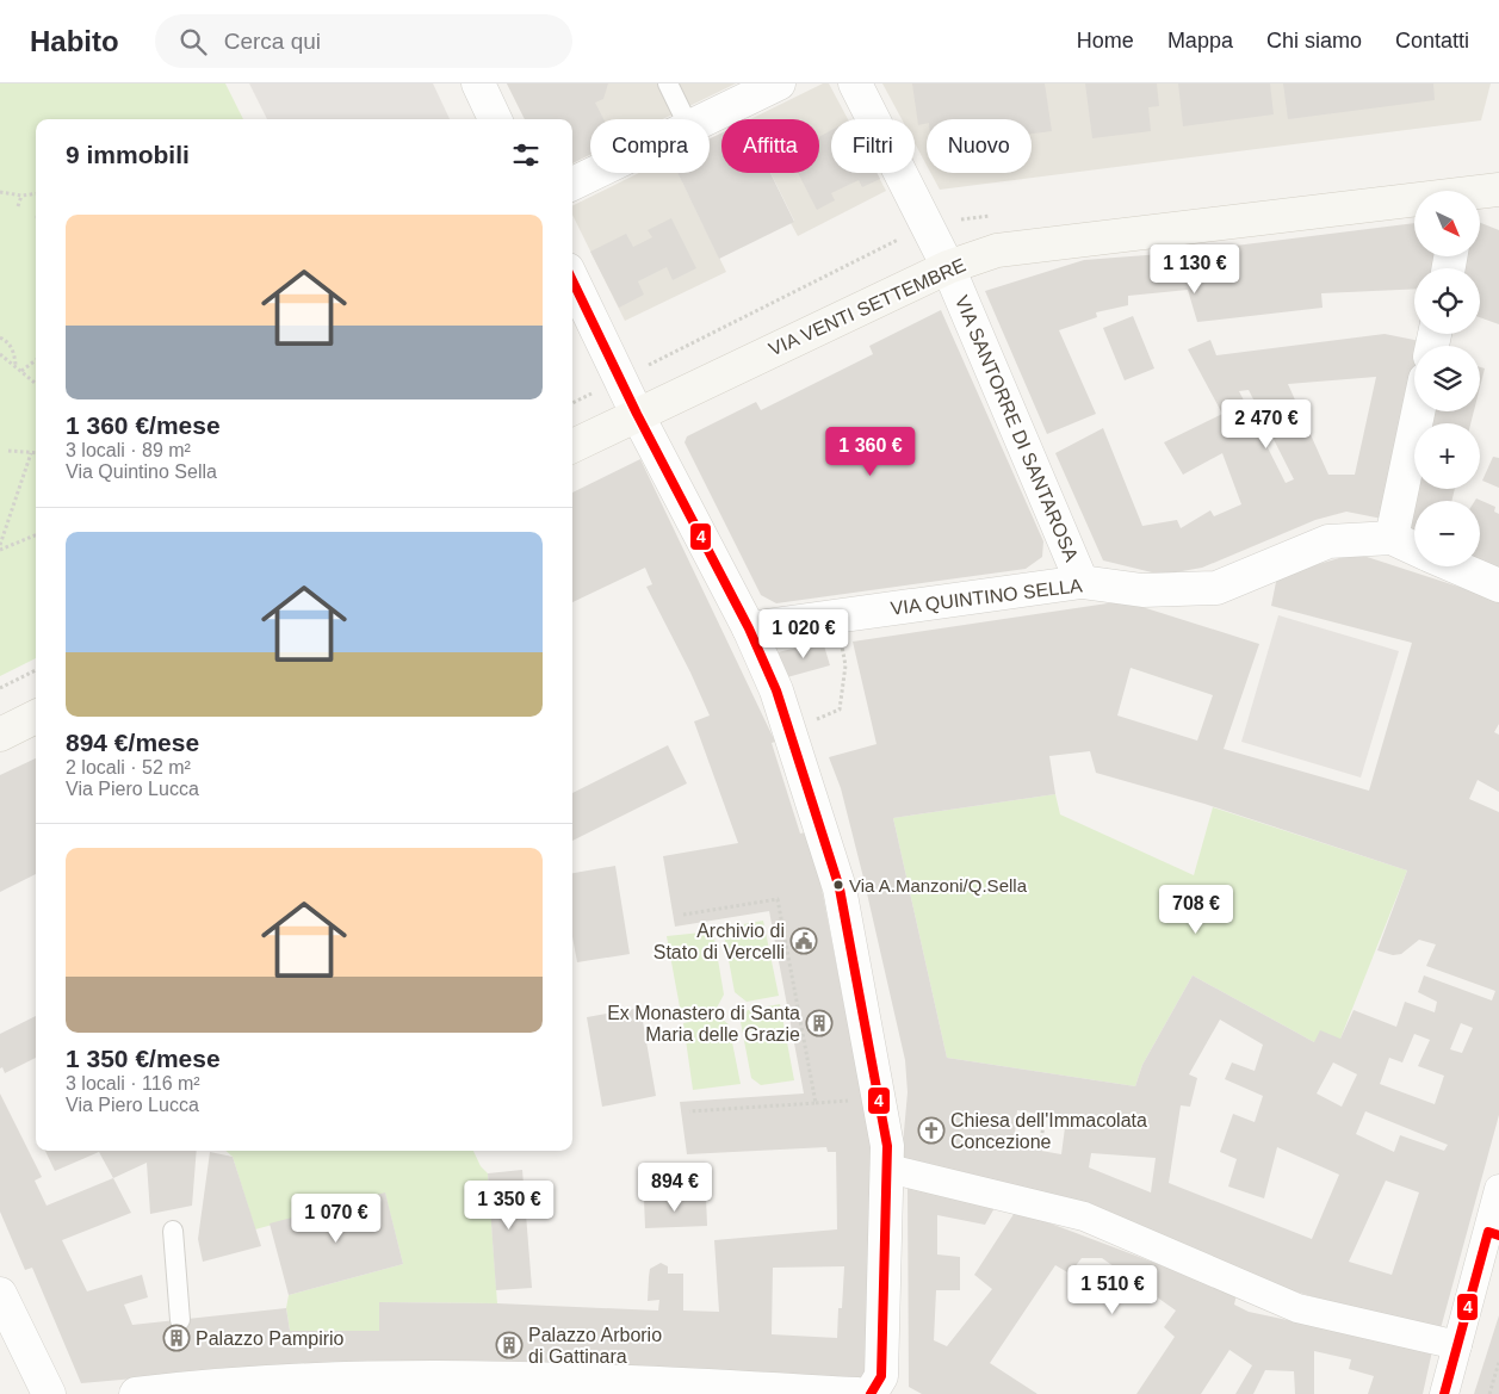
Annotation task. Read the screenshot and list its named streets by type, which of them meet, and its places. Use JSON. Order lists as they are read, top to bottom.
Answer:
{
  "streets": {
    "main road": ["VIA VENTI SETTEMBRE"],
    "street": ["VIA SANTORRE DI SANTAROSA", "VIA QUINTINO SELLA"]
  },
  "crossings": [
    ["VIA VENTI SETTEMBRE", "VIA SANTORRE DI SANTAROSA"],
    ["VIA SANTORRE DI SANTAROSA", "VIA QUINTINO SELLA"]
  ],
  "places": {
    "other": ["Via A.Manzoni/Q.Sella"],
    "public building": ["Archivio di Stato di Vercelli"],
    "building": ["Ex Monastero di Santa Maria delle Grazie", "Palazzo Pampirio", "Palazzo Arborio di Gattinara"],
    "church": ["Chiesa dell'Immacolata Concezione"]
  },
  "lines": ["transit line 4"],
  "north": "bottom right",
  "page": {
    "header": "Habito",
    "search": "Cerca qui",
    "nav": [
      "Home",
      "Mappa",
      "Chi siamo",
      "Contatti"
    ],
    "chip": [
      "Compra",
      "Affitta",
      "Filtri",
      "Nuovo"
    ],
    "heading": "9 immobili",
    "map_buttons": ["+", "−"],
    "list": [
      {
        "name": "1 360 €/mese",
        "note": "3 locali · 89 m² · Via Quintino Sella"
      },
      {
        "name": "894 €/mese",
        "note": "2 locali · 52 m² · Via Piero Lucca"
      },
      {
        "name": "1 350 €/mese",
        "note": "3 locali · 116 m² · Via Piero Lucca"
      }
    ],
    "price": [
      "1 130 €",
      "2 470 €",
      "1 360 €",
      "1 020 €",
      "708 €",
      "894 €",
      "1 350 €",
      "1 070 €",
      "1 510 €"
    ]
  }
}
